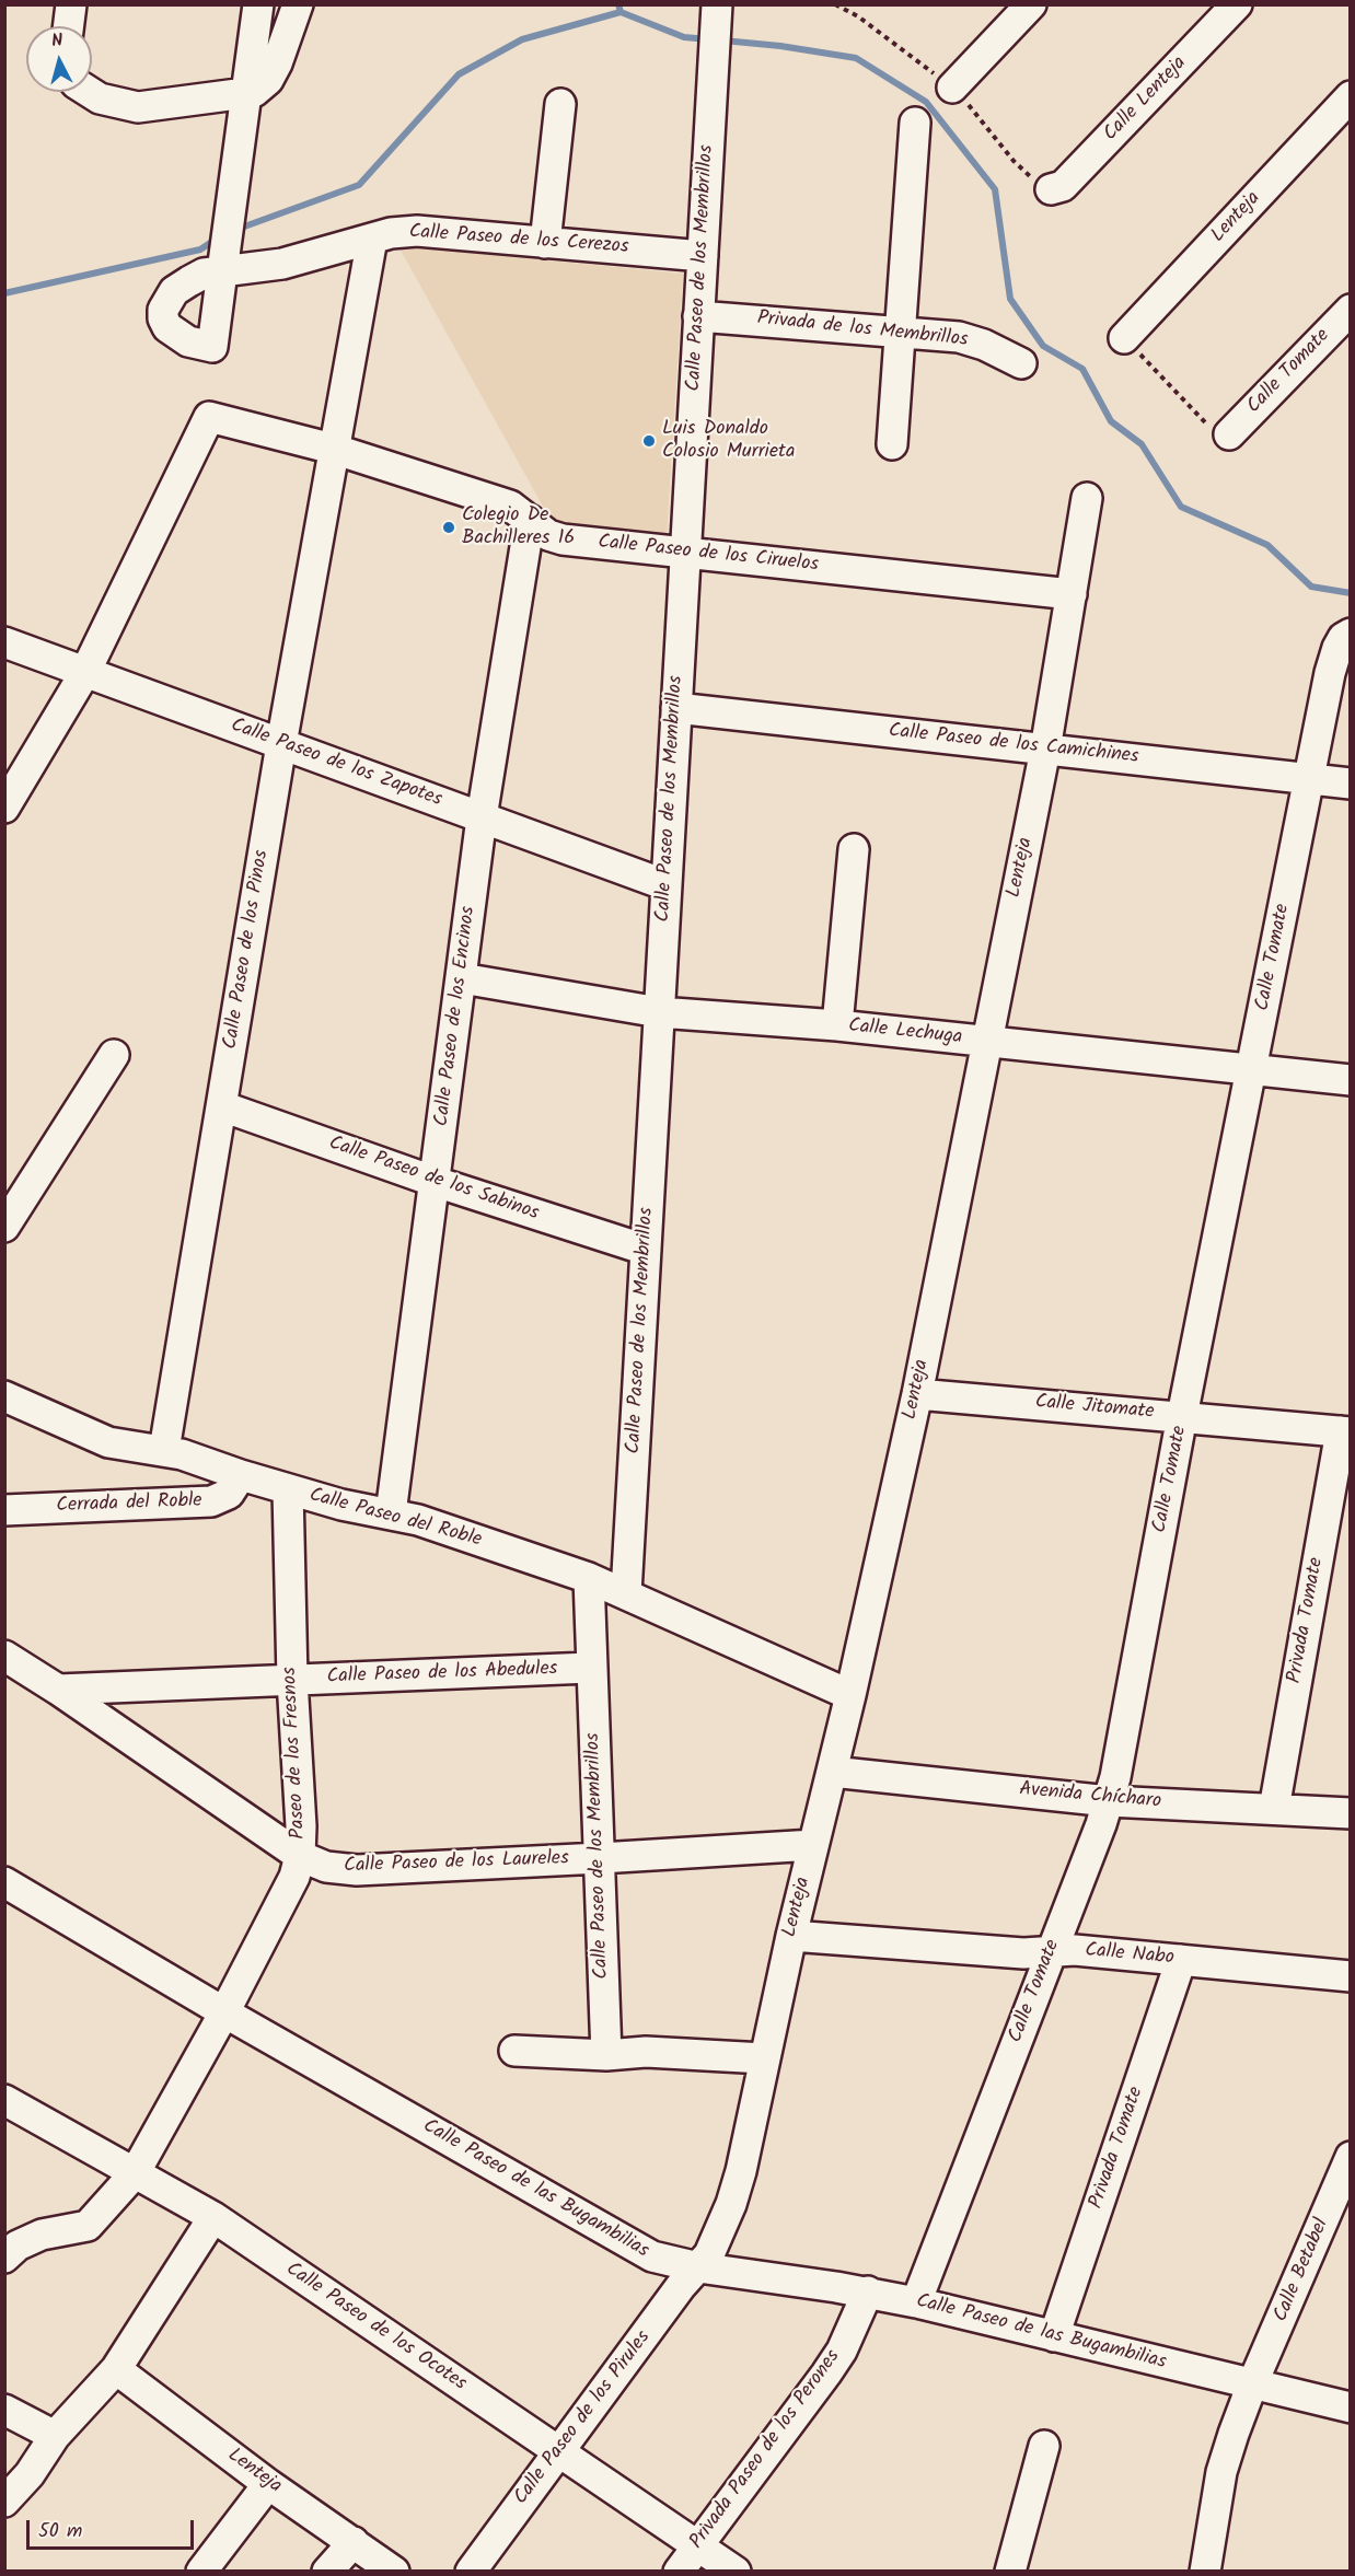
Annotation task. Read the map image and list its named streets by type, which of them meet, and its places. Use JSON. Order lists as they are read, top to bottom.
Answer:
{
  "streets": {
    "street": [
      "Calle Lenteja",
      "Lenteja",
      "Calle Paseo de los Cerezos",
      "Calle Paseo de los Membrillos",
      "Privada de los Membrillos",
      "Calle Tomate",
      "Calle Paseo de los Ciruelos",
      "Calle Paseo de los Camichines",
      "Calle Paseo de los Zapotes",
      "Calle Paseo de los Pinos",
      "Calle Paseo de los Encinos",
      "Calle Lechuga",
      "Calle Paseo de los Sabinos",
      "Calle Jitomate",
      "Cerrada del Roble",
      "Calle Paseo del Roble",
      "Privada Tomate",
      "Calle Paseo de los Abedules",
      "Paseo de los Fresnos",
      "Avenida Chícharo",
      "Calle Paseo de los Laureles",
      "Calle Nabo",
      "Calle Paseo de las Bugambilias",
      "Calle Betabel",
      "Calle Paseo de los Ocotes",
      "Calle Paseo de los Pirules",
      "Privada Paseo de los Perones"
    ]
  },
  "crossings": [
    ["Lenteja", "Calle Paseo de los Ciruelos"],
    ["Lenteja", "Calle Paseo de los Camichines"],
    ["Lenteja", "Calle Lechuga"],
    ["Lenteja", "Calle Jitomate"],
    ["Lenteja", "Calle Paseo del Roble"],
    ["Lenteja", "Avenida Chícharo"],
    ["Lenteja", "Calle Paseo de los Laureles"],
    ["Lenteja", "Calle Nabo"],
    ["Lenteja", "Calle Paseo de las Bugambilias"],
    ["Lenteja", "Calle Paseo de los Pirules"],
    ["Calle Paseo de los Cerezos", "Calle Paseo de los Membrillos"],
    ["Calle Paseo de los Cerezos", "Calle Paseo de los Pinos"],
    ["Calle Paseo de los Membrillos", "Privada de los Membrillos"],
    ["Calle Paseo de los Membrillos", "Calle Paseo de los Ciruelos"],
    ["Calle Paseo de los Membrillos", "Calle Paseo de los Camichines"],
    ["Calle Paseo de los Membrillos", "Calle Paseo de los Zapotes"],
    ["Calle Paseo de los Membrillos", "Calle Lechuga"],
    ["Calle Paseo de los Membrillos", "Calle Paseo de los Sabinos"],
    ["Calle Paseo de los Membrillos", "Calle Paseo del Roble"],
    ["Calle Paseo de los Membrillos", "Calle Paseo de los Abedules"],
    ["Calle Paseo de los Membrillos", "Calle Paseo de los Laureles"],
    ["Calle Tomate", "Calle Paseo de los Camichines"],
    ["Calle Tomate", "Calle Lechuga"],
    ["Calle Tomate", "Calle Jitomate"],
    ["Calle Tomate", "Avenida Chícharo"],
    ["Calle Tomate", "Calle Nabo"],
    ["Calle Tomate", "Calle Paseo de las Bugambilias"],
    ["Calle Paseo de los Ciruelos", "Calle Paseo de los Zapotes"],
    ["Calle Paseo de los Ciruelos", "Calle Paseo de los Pinos"],
    ["Calle Paseo de los Ciruelos", "Calle Paseo de los Encinos"],
    ["Calle Paseo de los Zapotes", "Calle Paseo de los Pinos"],
    ["Calle Paseo de los Zapotes", "Calle Paseo de los Encinos"],
    ["Calle Paseo de los Pinos", "Calle Paseo de los Sabinos"],
    ["Calle Paseo de los Pinos", "Calle Paseo del Roble"],
    ["Calle Paseo de los Encinos", "Calle Lechuga"],
    ["Calle Paseo de los Encinos", "Calle Paseo de los Sabinos"],
    ["Calle Paseo de los Encinos", "Calle Paseo del Roble"],
    ["Calle Jitomate", "Privada Tomate"],
    ["Cerrada del Roble", "Calle Paseo del Roble"],
    ["Calle Paseo del Roble", "Paseo de los Fresnos"],
    ["Privada Tomate", "Avenida Chícharo"],
    ["Privada Tomate", "Calle Nabo"],
    ["Privada Tomate", "Calle Paseo de las Bugambilias"],
    ["Calle Paseo de los Abedules", "Paseo de los Fresnos"],
    ["Calle Paseo de los Abedules", "Calle Paseo de los Laureles"],
    ["Paseo de los Fresnos", "Calle Paseo de los Laureles"],
    ["Paseo de los Fresnos", "Calle Paseo de las Bugambilias"],
    ["Paseo de los Fresnos", "Calle Paseo de los Ocotes"],
    ["Calle Paseo de las Bugambilias", "Calle Betabel"],
    ["Calle Paseo de las Bugambilias", "Calle Paseo de los Pirules"],
    ["Calle Paseo de las Bugambilias", "Privada Paseo de los Perones"],
    ["Calle Paseo de los Ocotes", "Calle Paseo de los Pirules"],
    ["Calle Paseo de los Ocotes", "Privada Paseo de los Perones"]
  ],
  "places": ["Luis Donaldo Colosio Murrieta", "Colegio De Bachilleres 16"],
  "scale_bar": "50 m",
  "north": "top"
}
